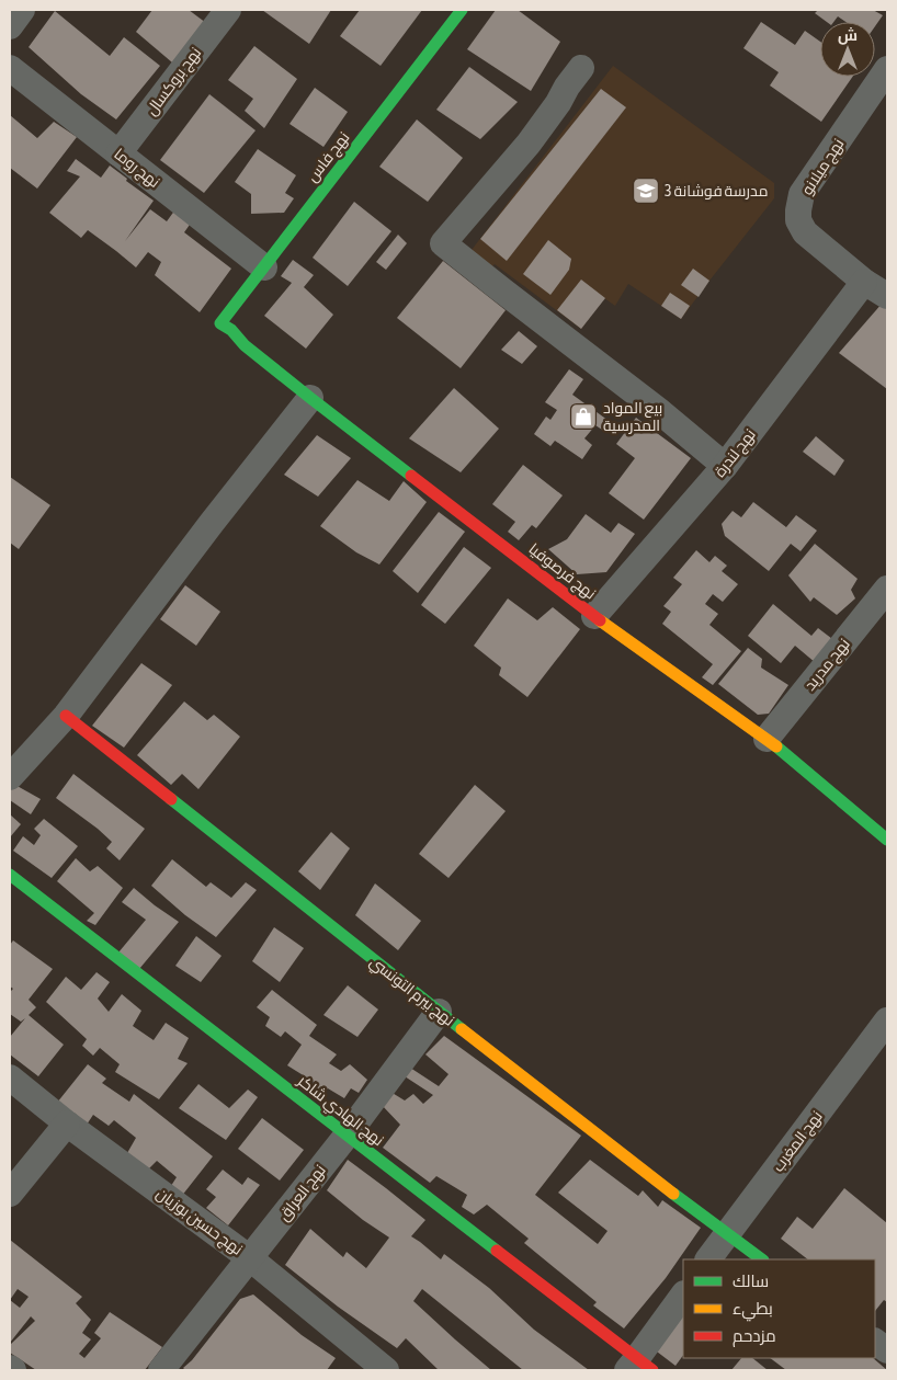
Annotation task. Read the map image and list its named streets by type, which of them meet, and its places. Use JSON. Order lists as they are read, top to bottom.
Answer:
{
  "streets": {
    "street": [
      "نهج بروكسال",
      "نهج فاس",
      "نهج ميلانو",
      "نهج روما",
      "نهج لندرة",
      "نهج فرصوفيا",
      "نهج مدريد",
      "نهج بيرم التونسي",
      "نهج الهادي شاكر",
      "نهج المغرب",
      "نهج العراق",
      "نهج حسين بوزيان"
    ]
  },
  "crossings": [
    ["نهج بروكسال", "نهج روما"],
    ["نهج فاس", "نهج روما"],
    ["نهج فاس", "نهج فرصوفيا"],
    ["نهج ميلانو", "نهج لندرة"],
    ["نهج لندرة", "نهج فرصوفيا"],
    ["نهج فرصوفيا", "نهج مدريد"],
    ["نهج بيرم التونسي", "نهج المغرب"],
    ["نهج بيرم التونسي", "نهج العراق"],
    ["نهج الهادي شاكر", "نهج العراق"],
    ["نهج العراق", "نهج حسين بوزيان"]
  ],
  "places": {
    "school or university": ["مدرسة فوشانة 3"],
    "shop": ["بيع المواد المدرسية"]
  },
  "legend": ["سالك", "بطيء", "مزدحم"],
  "north": "top"
}
